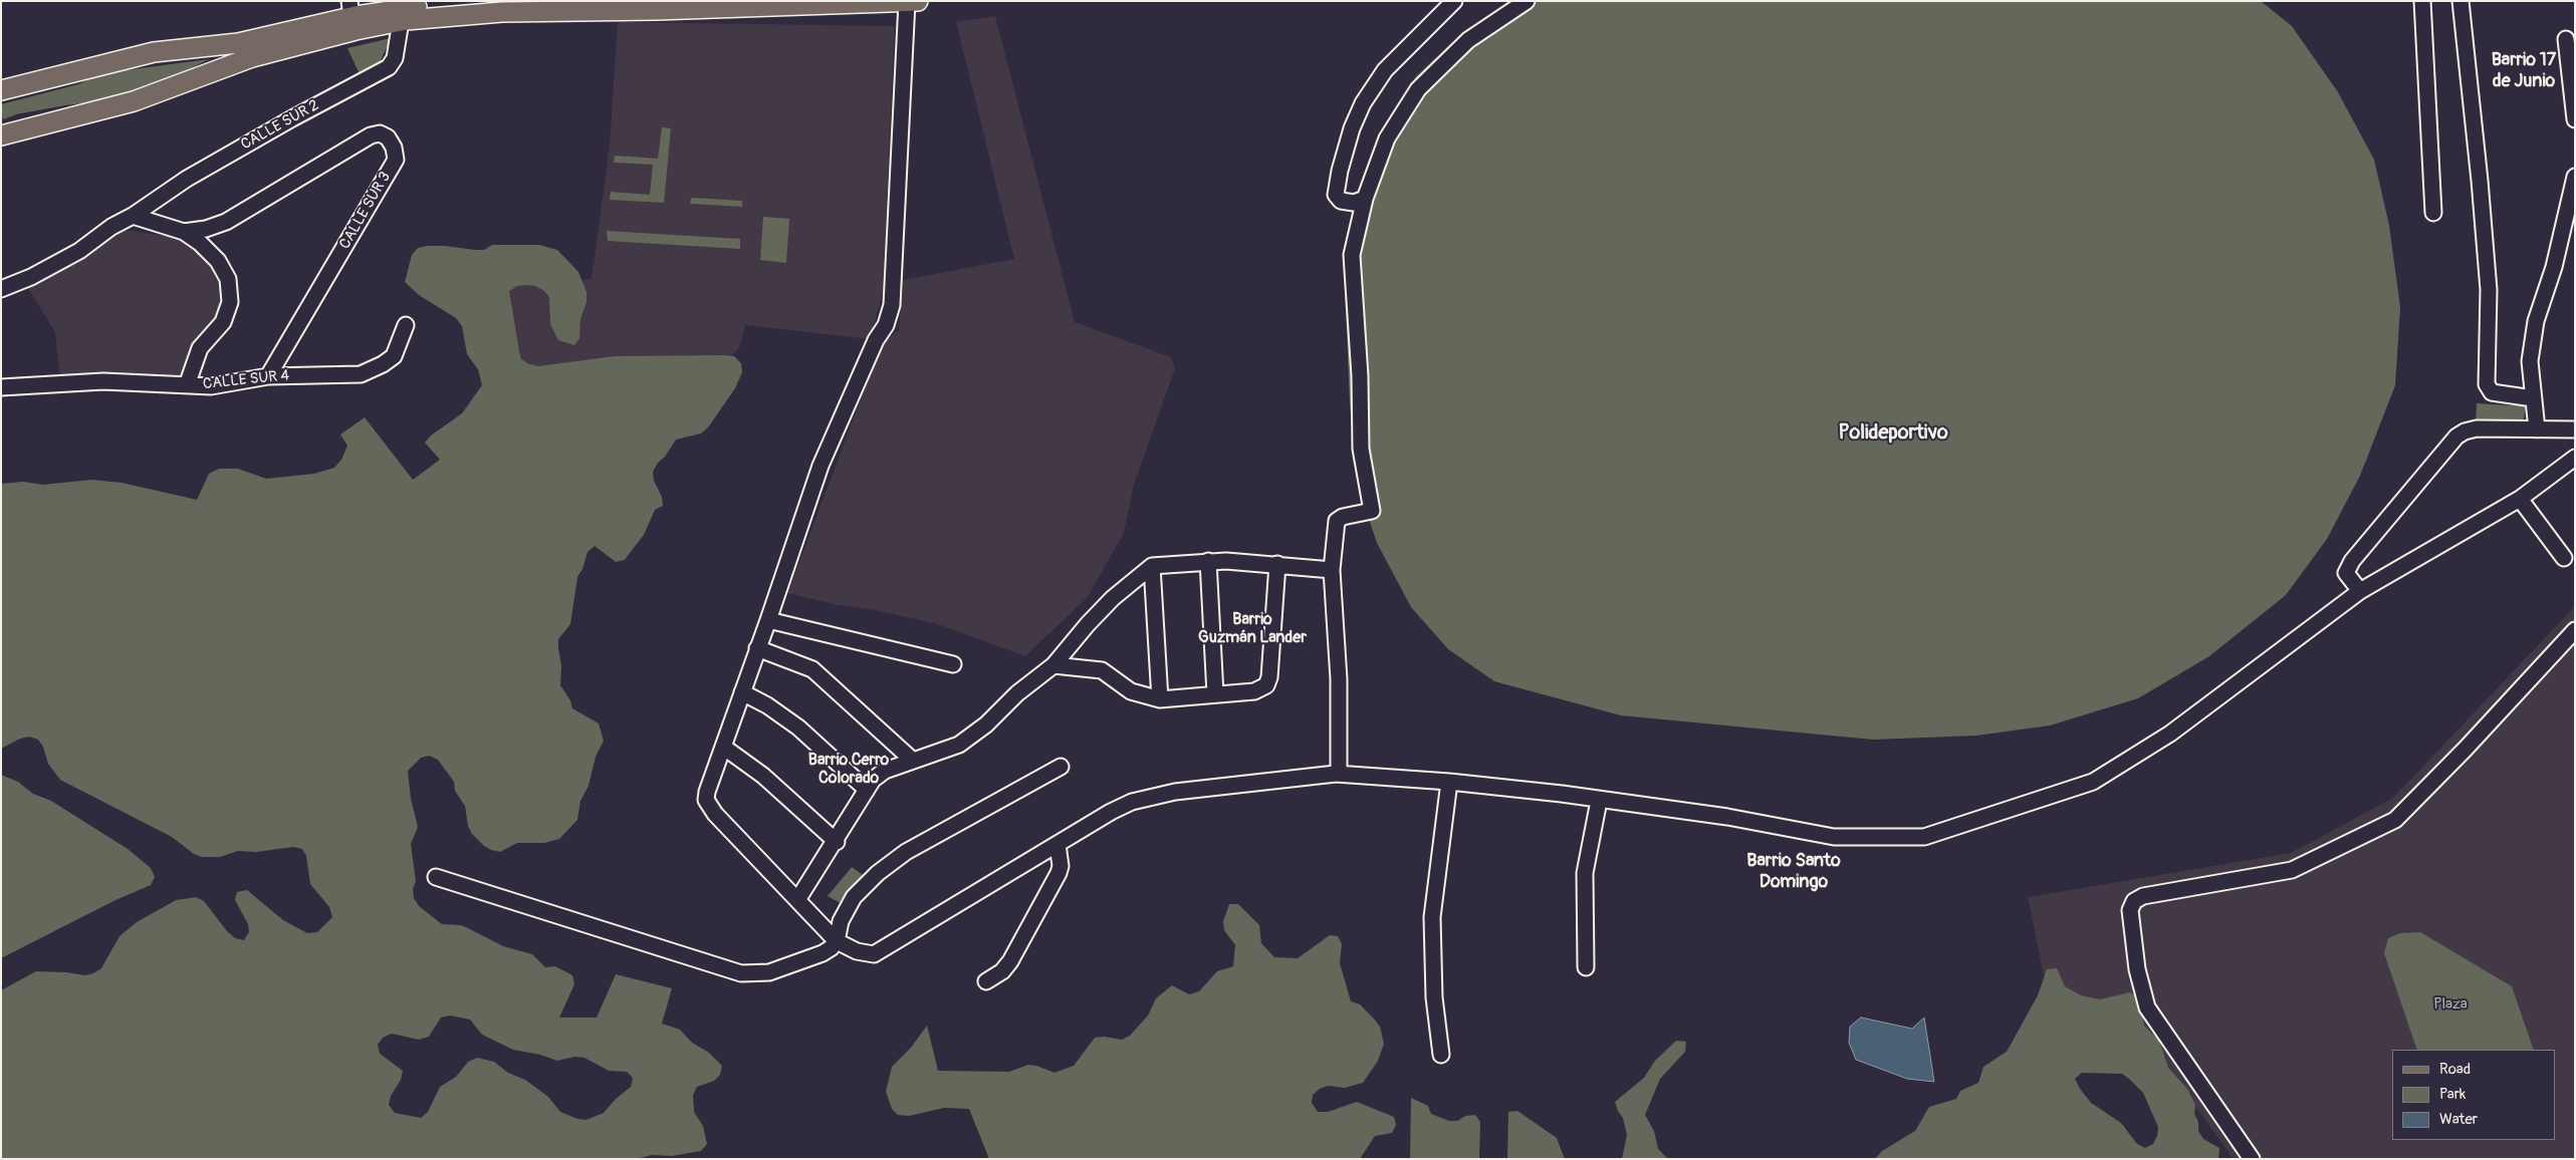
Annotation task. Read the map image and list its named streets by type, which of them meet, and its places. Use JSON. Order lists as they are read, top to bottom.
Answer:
{
  "streets": {
    "street": ["CALLE SUR 2", "CALLE SUR 3", "CALLE SUR 4"]
  },
  "crossings": [
    ["CALLE SUR 3", "CALLE SUR 4"]
  ],
  "districts": [
    "Barrio 17 de Junio",
    "Polideportivo",
    "Barrio Guzmán Lander",
    "Barrio Cerro Colorado",
    "Barrio Santo Domingo"
  ],
  "parks": ["Plaza"],
  "legend": ["Road", "Park", "Water"]
}
